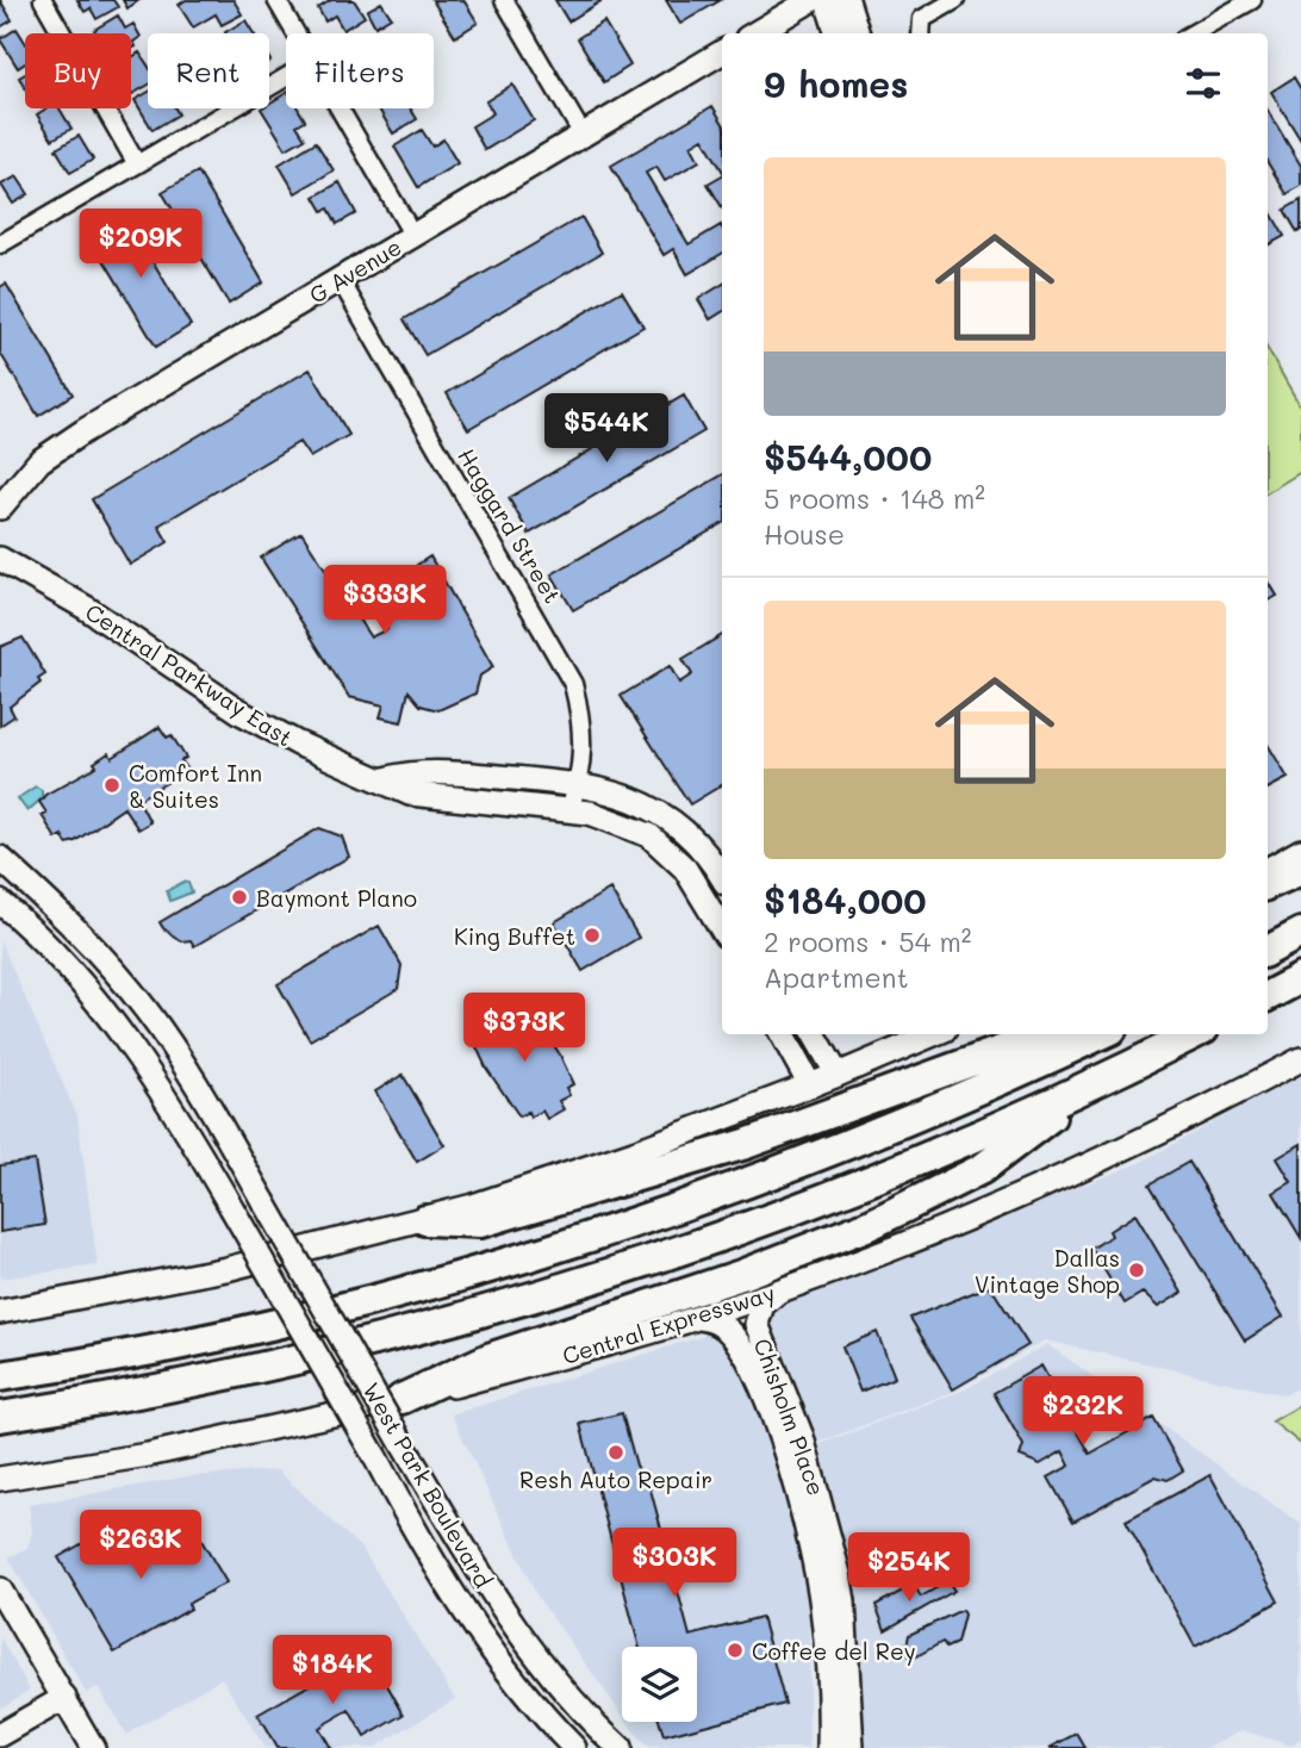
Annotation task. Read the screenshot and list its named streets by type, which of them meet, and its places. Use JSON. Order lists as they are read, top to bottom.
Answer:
{
  "streets": {
    "main road": [
      "G Avenue",
      "Central Parkway East",
      "Central Expressway",
      "Chisholm Place",
      "West Park Boulevard"
    ],
    "street": ["Haggard Street"]
  },
  "crossings": [
    ["G Avenue", "Haggard Street"],
    ["Haggard Street", "Central Parkway East"],
    ["Central Expressway", "Chisholm Place"]
  ],
  "places": [
    "Comfort Inn & Suites",
    "Baymont Plano",
    "King Buffet",
    "Dallas Vintage Shop",
    "Resh Auto Repair",
    "Coffee del Rey"
  ],
  "page": {
    "chip": ["Buy", "Rent", "Filters"],
    "heading": "9 homes",
    "list": [
      {
        "name": "$544,000",
        "note": "5 rooms · 148 m² · House"
      },
      {
        "name": "$184,000",
        "note": "2 rooms · 54 m² · Apartment"
      }
    ],
    "price": [
      "$209K",
      "$544K",
      "$333K",
      "$373K",
      "$232K",
      "$263K",
      "$303K",
      "$254K",
      "$184K"
    ]
  }
}
